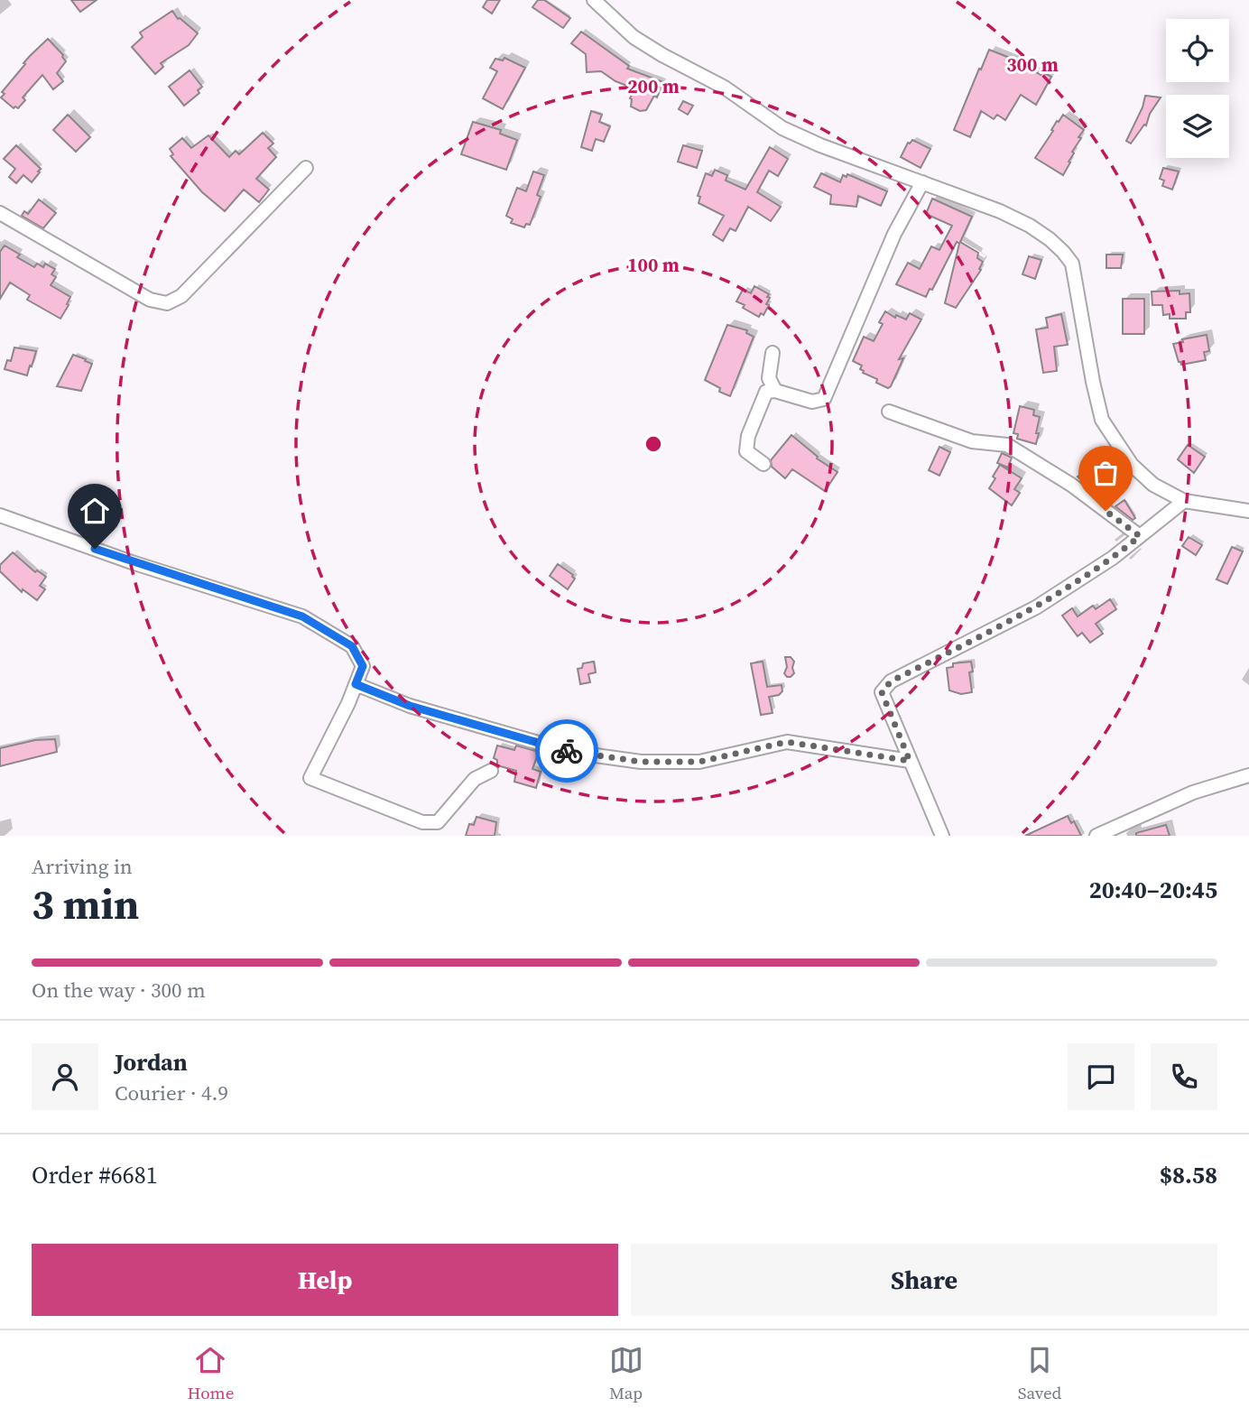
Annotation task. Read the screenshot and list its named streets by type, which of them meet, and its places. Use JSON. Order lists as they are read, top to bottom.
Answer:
{
  "page": {
    "heading": ["3 min", "Arriving in", "20:40–20:45"],
    "panel": [
      "Jordan",
      "Courier · 4.9",
      "Order #6681",
      "$8.58"
    ],
    "bar": "On the way · 300 m",
    "buttons": ["Help", "Share"],
    "tabs": ["Home", "Map", "Saved"]
  },
  "rings": ["300 m", "200 m", "100 m"]
}
